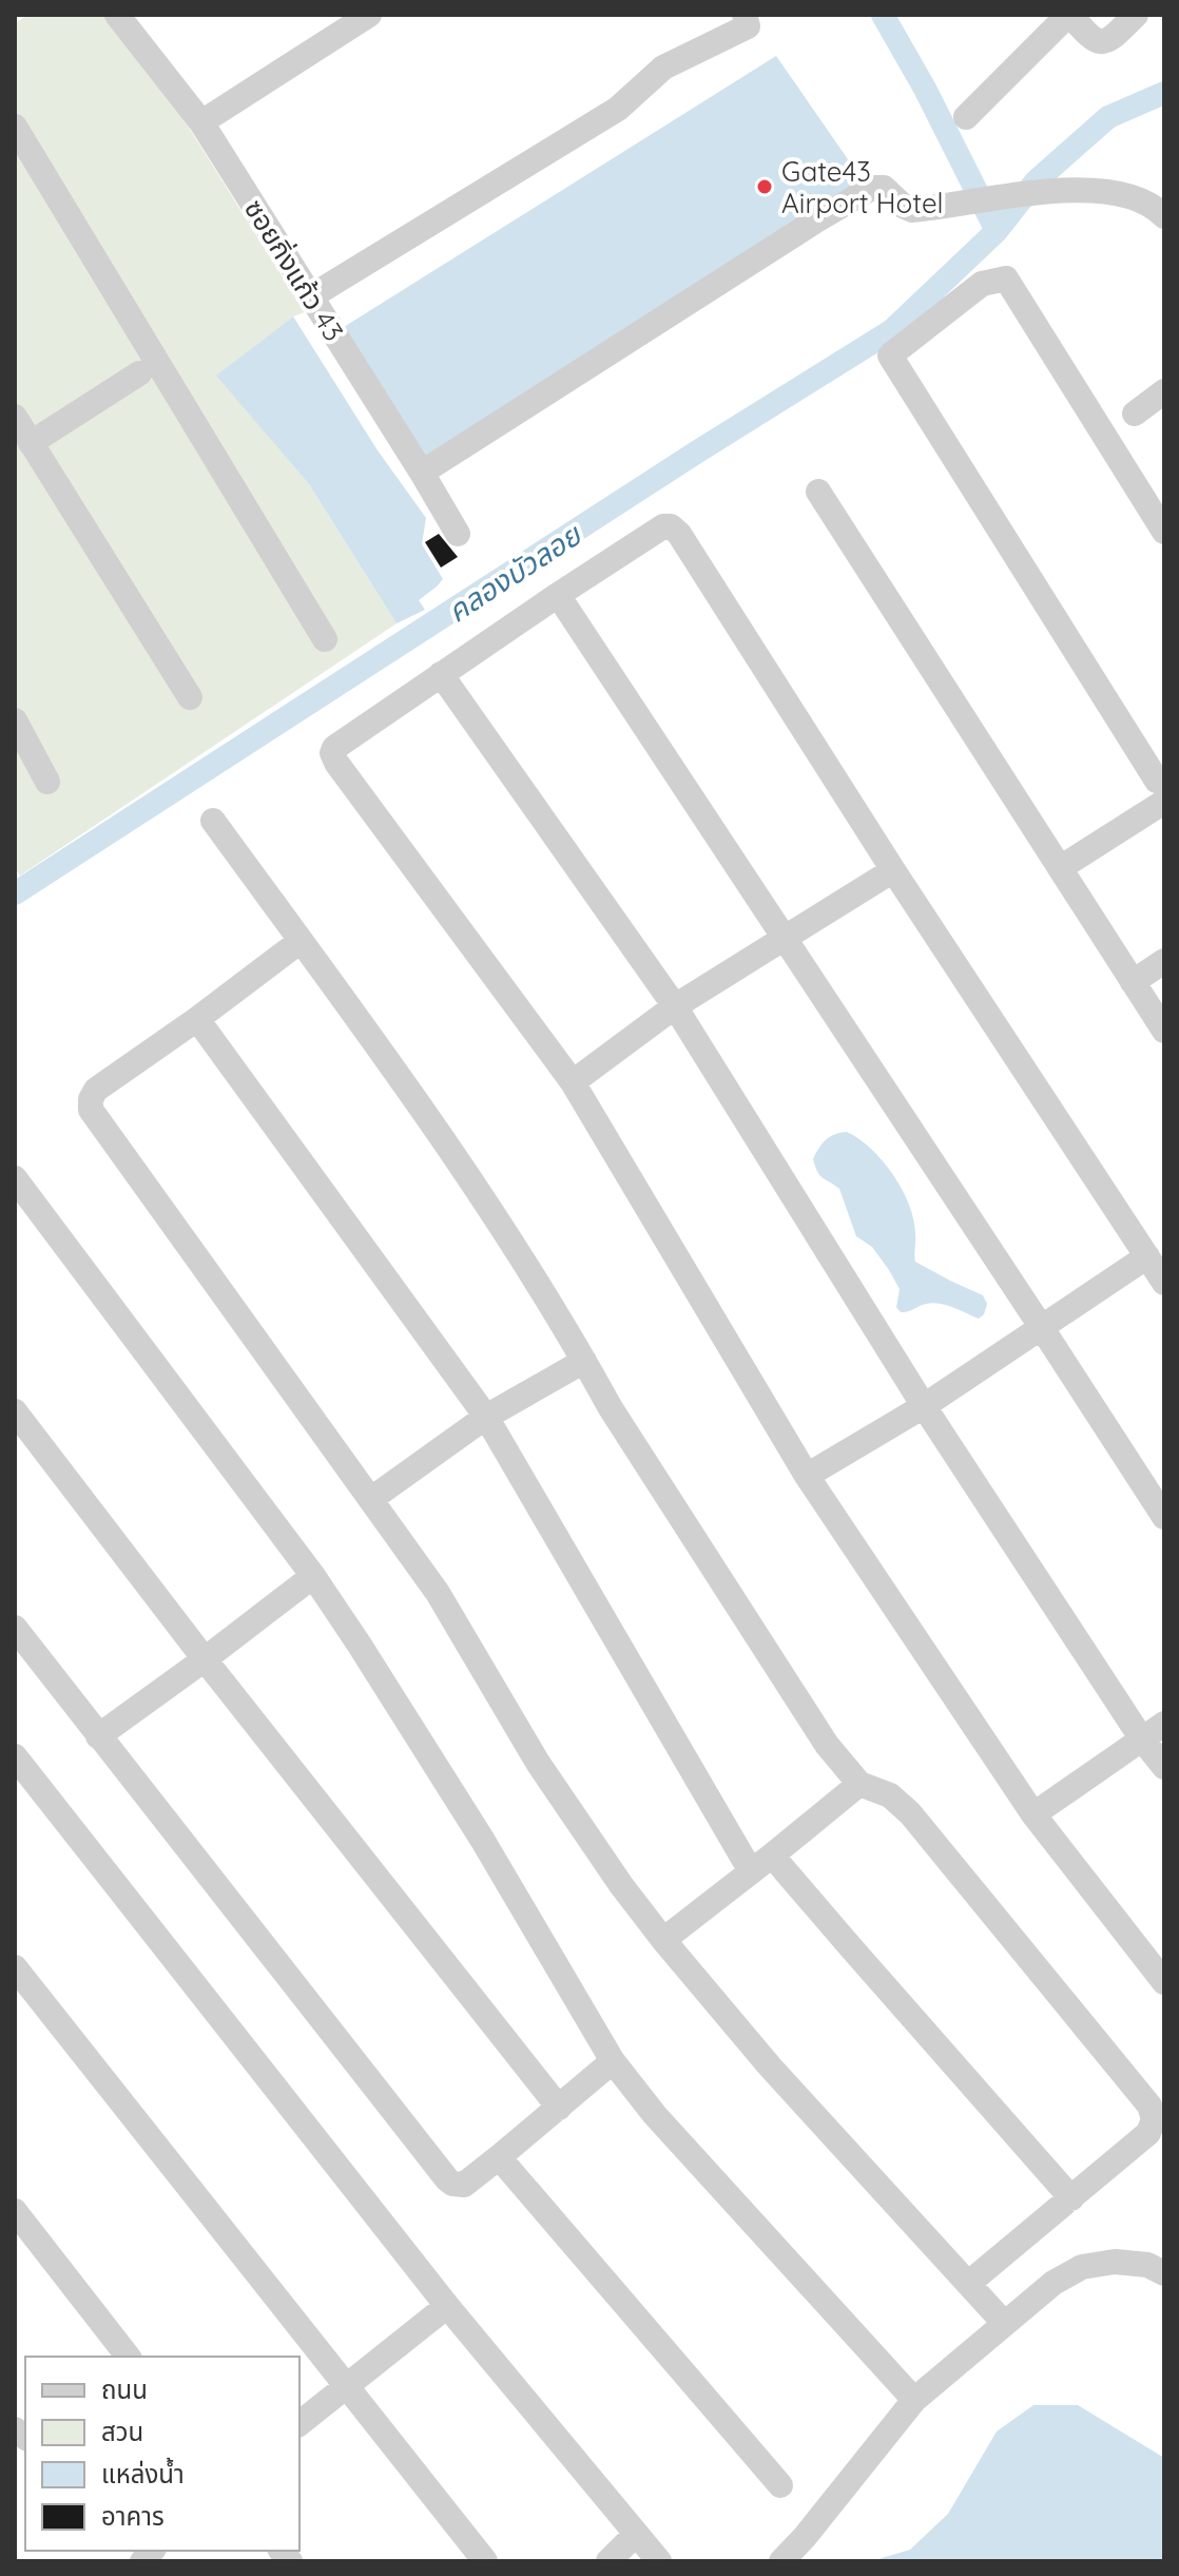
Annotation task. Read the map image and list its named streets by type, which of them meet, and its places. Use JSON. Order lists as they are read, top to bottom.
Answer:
{
  "streets": {
    "street": ["ซอยกิ่งแก้ว 43"]
  },
  "water": ["คลองบัวลอย"],
  "places": ["Gate43 Airport Hotel"],
  "legend": [
    "ถนน",
    "สวน",
    "แหล่งน้ำ",
    "อาคาร"
  ]
}
